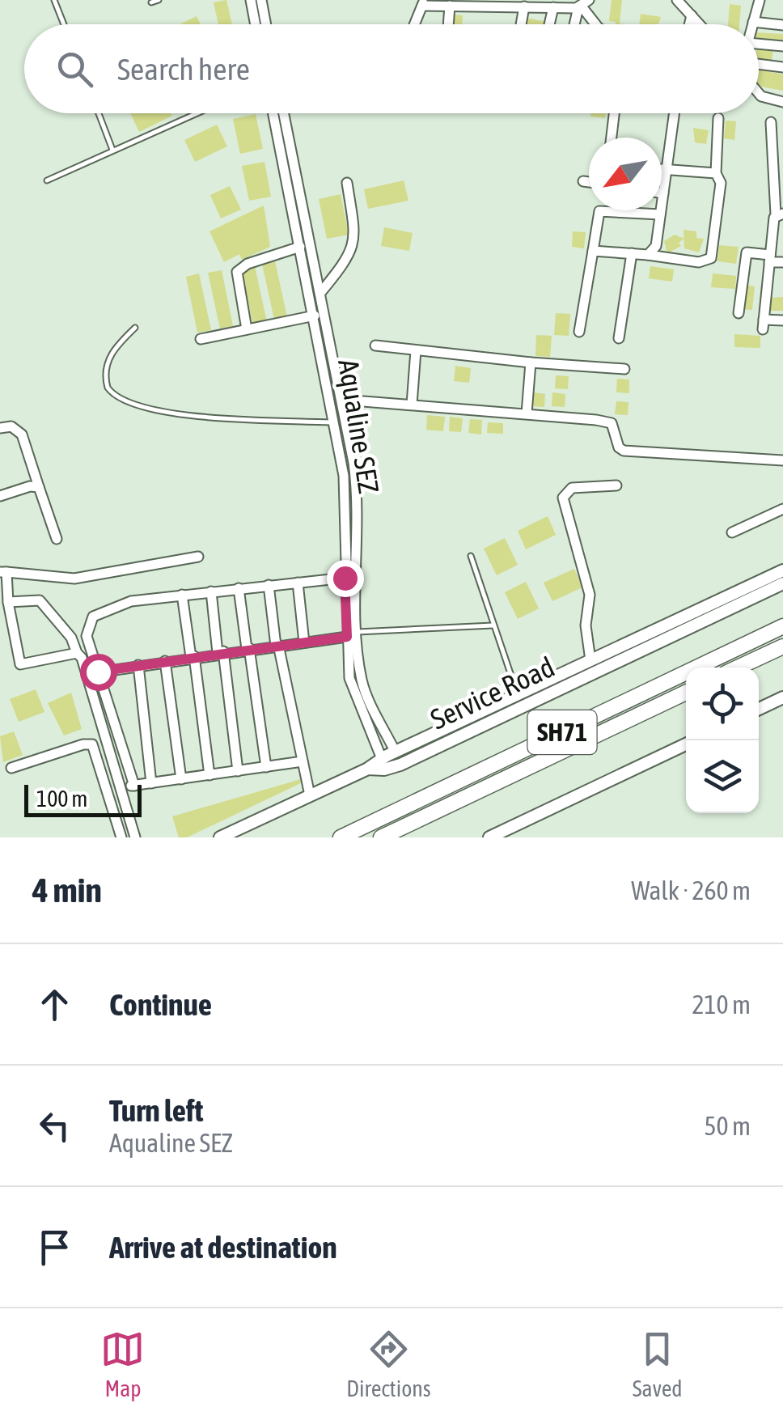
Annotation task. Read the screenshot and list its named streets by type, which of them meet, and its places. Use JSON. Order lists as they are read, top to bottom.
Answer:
{
  "streets": {
    "main road": ["SH71"],
    "street": ["Aqualine SEZ", "Service Road"]
  },
  "scale_bar": "100 m",
  "north": "bottom left",
  "page": {
    "search": "Search here",
    "scale": "100 m",
    "heading": ["4 min", "Walk · 260 m"],
    "list": [
      ["Continue", "210 m"],
      ["Turn left", "Aqualine SEZ", "50 m"],
      "Arrive at destination"
    ],
    "nav": ["Map", "Directions", "Saved"]
  }
}
